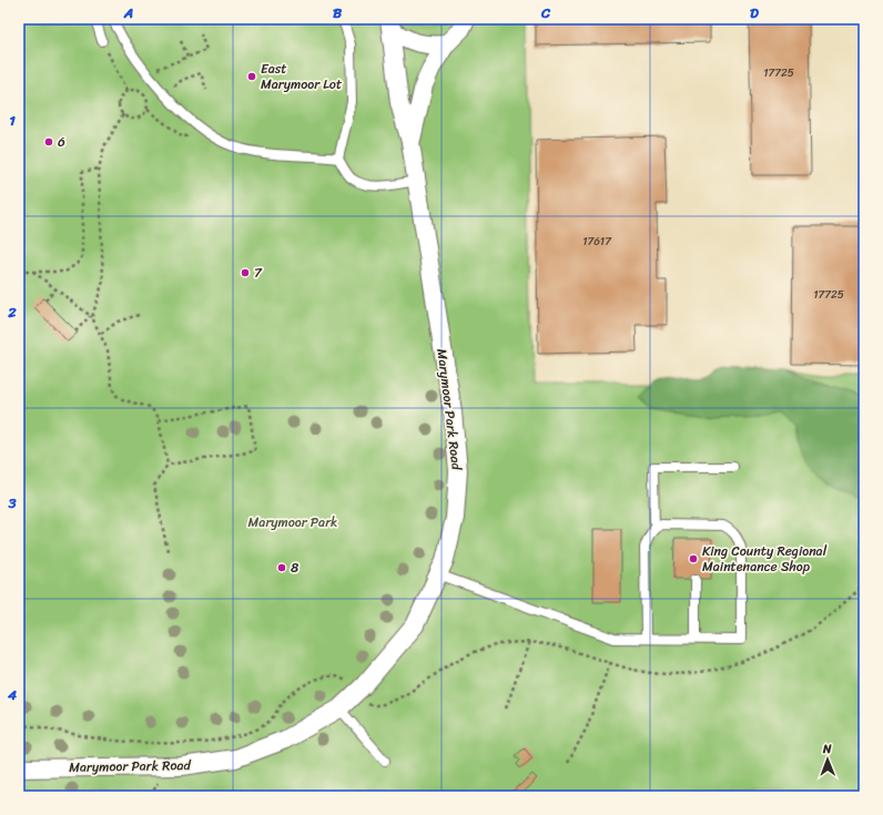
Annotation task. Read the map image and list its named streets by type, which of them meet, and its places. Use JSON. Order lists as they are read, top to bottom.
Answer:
{
  "streets": {
    "street": ["Marymoor Park Road"]
  },
  "parks": ["Marymoor Park"],
  "places": [
    "East Marymoor Lot",
    "6",
    "7",
    "King County Regional Maintenance Shop",
    "8"
  ],
  "house_numbers": ["17725", "17617", "17725"],
  "north": "top",
  "grid": {
    "columns": [
      "A",
      "B",
      "C",
      "D"
    ],
    "rows": [
      "1",
      "2",
      "3",
      "4"
    ]
  }
}
